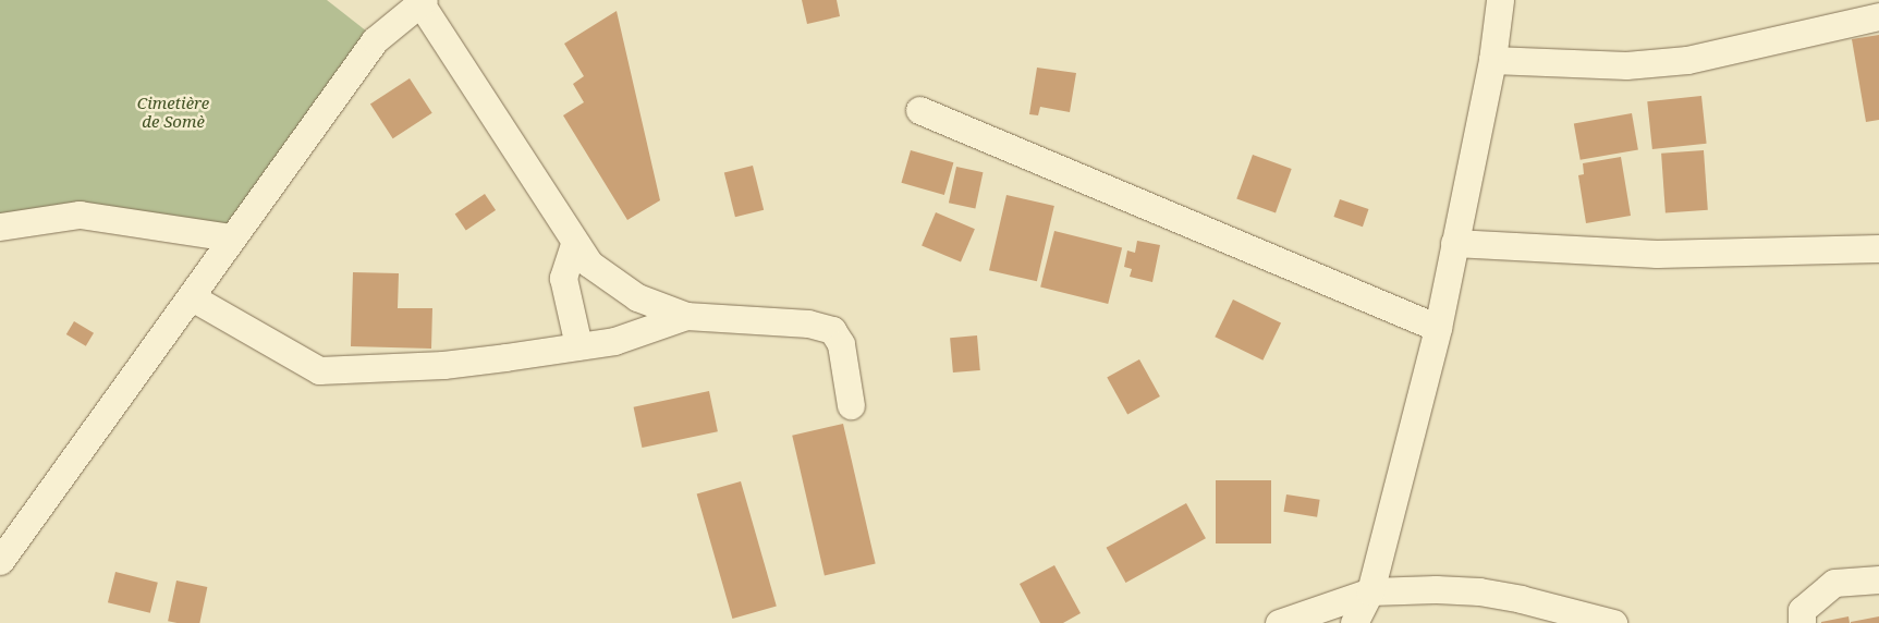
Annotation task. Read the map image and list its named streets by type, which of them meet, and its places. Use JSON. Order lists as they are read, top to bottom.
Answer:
{
  "parks": ["Cimetière de Somè"]
}
